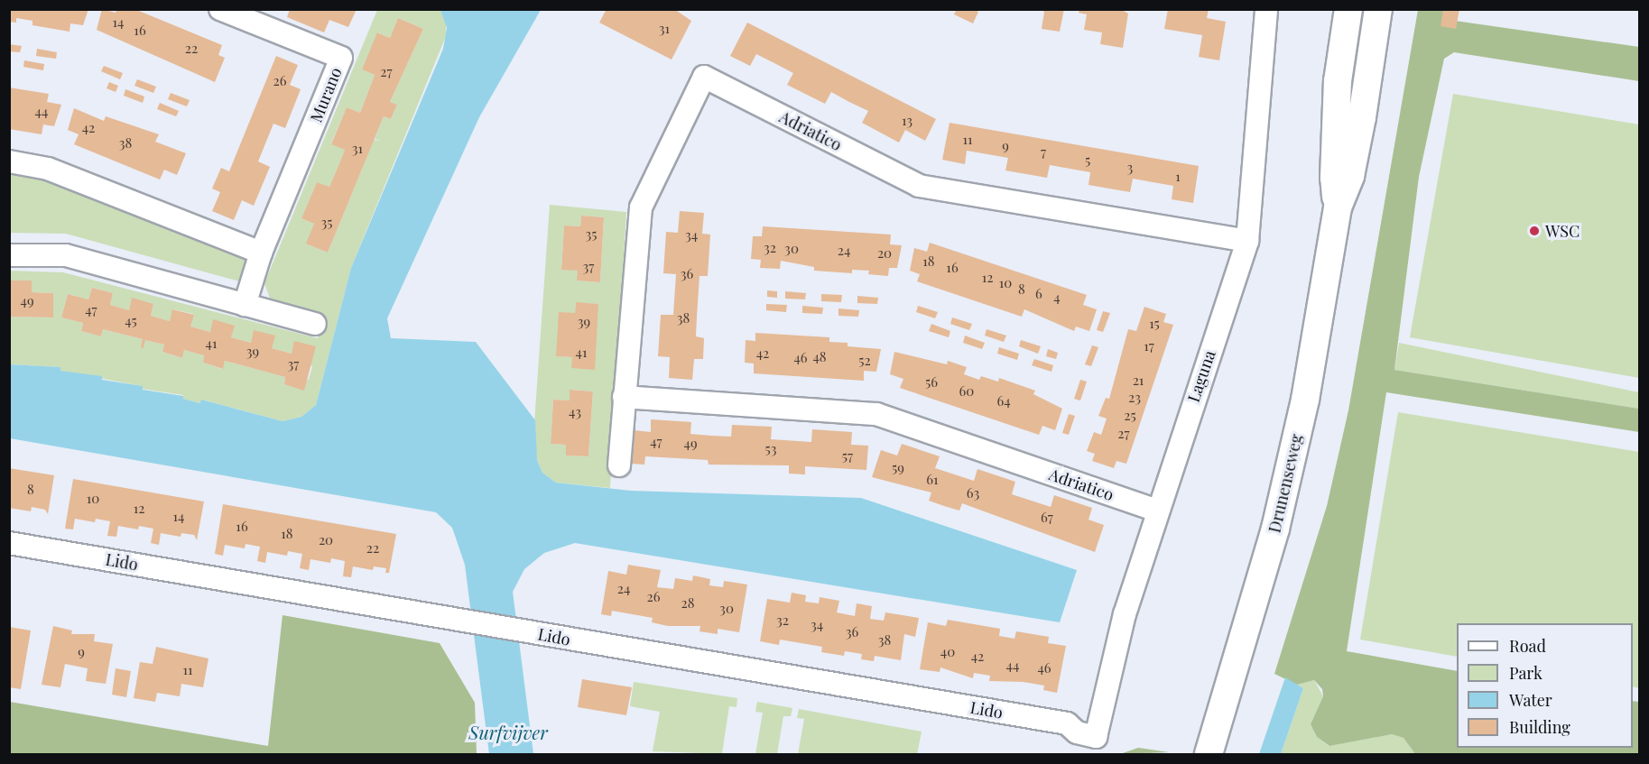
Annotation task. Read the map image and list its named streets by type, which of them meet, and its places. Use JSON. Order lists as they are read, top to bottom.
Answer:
{
  "streets": {
    "street": [
      "Murano",
      "Adriatico",
      "Laguna",
      "Drunenseweg",
      "Lido"
    ]
  },
  "crossings": [
    ["Adriatico", "Laguna"],
    ["Laguna", "Lido"]
  ],
  "water": ["Surfvijver"],
  "places": ["WSC"],
  "house_numbers": [
    "14",
    "31",
    "16",
    "22",
    "27",
    "26",
    "44",
    "13",
    "42",
    "11",
    "38",
    "9",
    "31",
    "7",
    "5",
    "3",
    "1",
    "35",
    "35",
    "34",
    "32",
    "30",
    "24",
    "20",
    "18",
    "37",
    "16",
    "36",
    "12",
    "10",
    "8",
    "6",
    "4",
    "49",
    "47",
    "38",
    "45",
    "39",
    "15",
    "41",
    "17",
    "39",
    "41",
    "42",
    "48",
    "46",
    "52",
    "37",
    "21",
    "56",
    "60",
    "23",
    "64",
    "43",
    "25",
    "27",
    "47",
    "49",
    "53",
    "57",
    "59",
    "61",
    "8",
    "63",
    "10",
    "12",
    "14",
    "67",
    "16",
    "18",
    "20",
    "22",
    "24",
    "26",
    "28",
    "30",
    "32",
    "34",
    "36",
    "38",
    "9",
    "40",
    "42",
    "44",
    "46",
    "11"
  ],
  "legend": [
    "Road",
    "Park",
    "Water",
    "Building"
  ]
}
